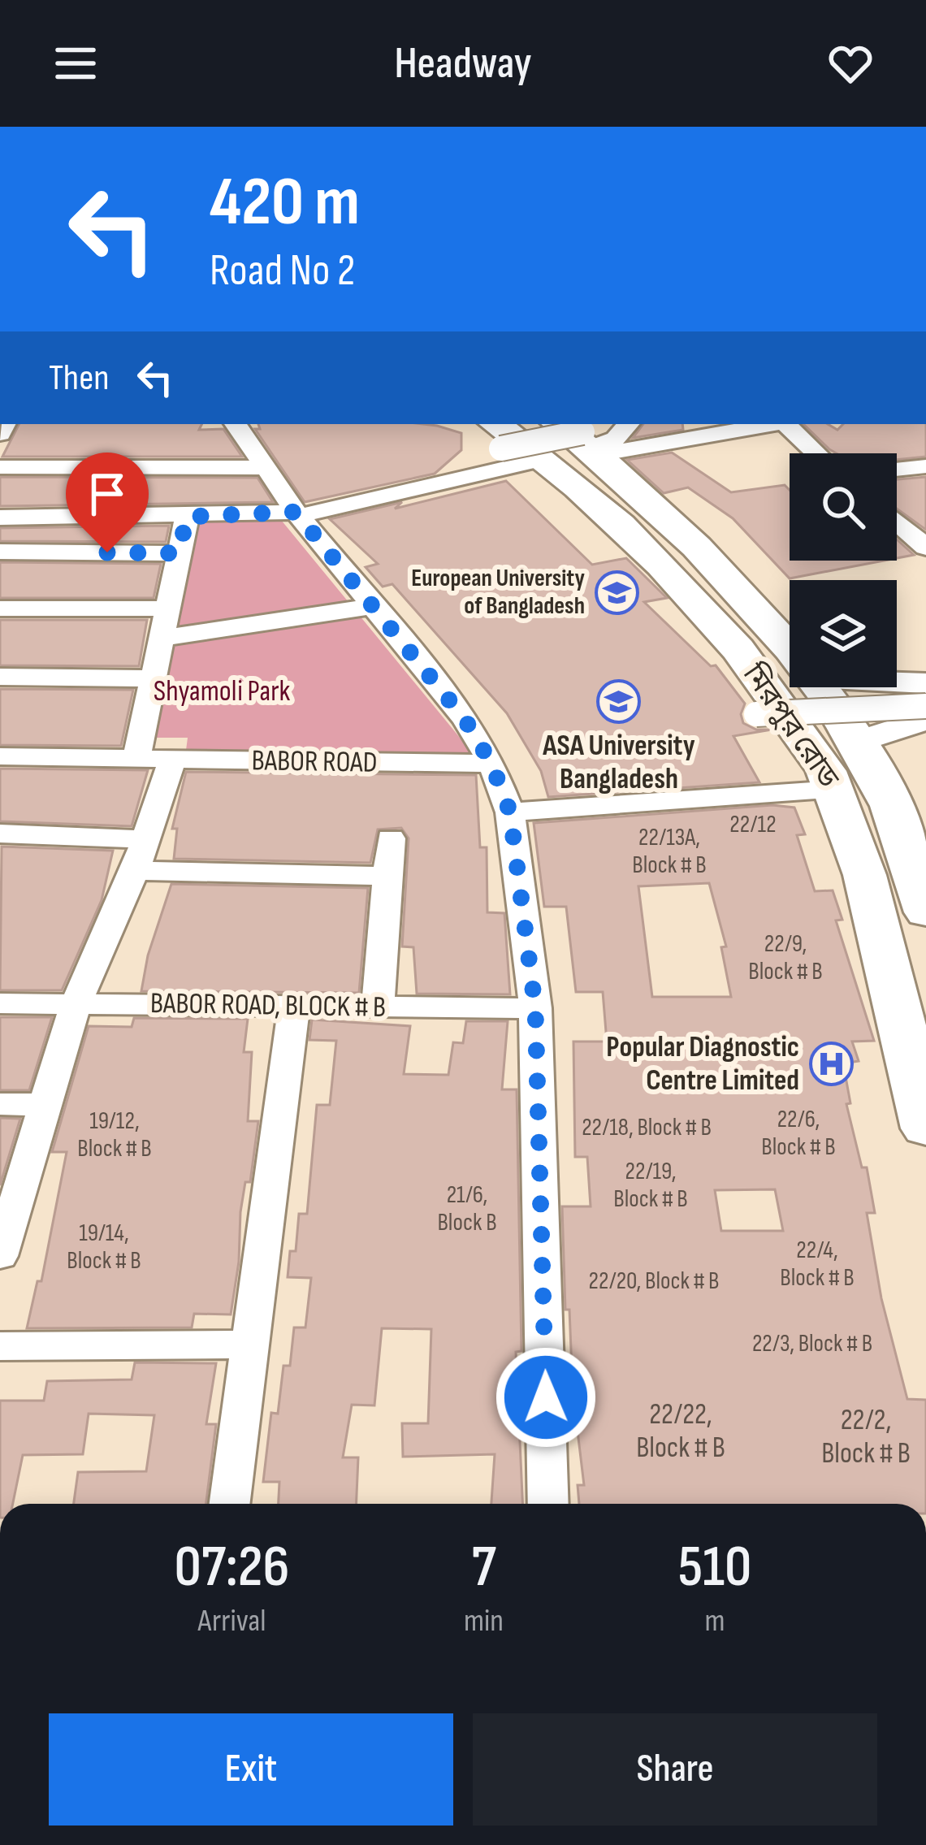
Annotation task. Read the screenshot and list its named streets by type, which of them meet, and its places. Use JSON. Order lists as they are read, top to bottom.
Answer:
{
  "streets": {
    "highway": ["মিরপুর রোড"],
    "street": ["BABOR ROAD", "BABOR ROAD, BLOCK # B"]
  },
  "parks": ["Shyamoli Park"],
  "places": {
    "school or university": ["European University of Bangladesh", "ASA University Bangladesh"],
    "hospital": ["Popular Diagnostic Centre Limited"]
  },
  "house_numbers": [
    "22/12",
    "22/13A, Block # B",
    "22/9, Block # B",
    "22/6, Block # B",
    "19/12, Block # B",
    "22/18, Block # B",
    "22/19, Block # B",
    "21/6, Block B",
    "19/14, Block # B",
    "22/4, Block # B",
    "22/20, Block # B",
    "22/3, Block # B",
    "22/22, Block # B",
    "22/2, Block # B"
  ],
  "page": {
    "header": "Headway",
    "turn": ["420 m", "Road No 2"],
    "then": "Then",
    "eta": [
      "07:26",
      "Arrival",
      "7",
      "min",
      "510",
      "m"
    ],
    "buttons": ["Exit", "Share"]
  }
}
